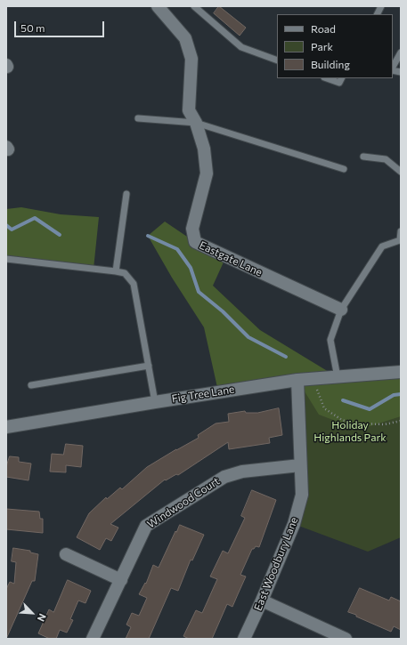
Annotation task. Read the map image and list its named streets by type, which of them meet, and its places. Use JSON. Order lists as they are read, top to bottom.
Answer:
{
  "streets": {
    "street": [
      "Eastgate Lane",
      "Fig Tree Lane",
      "Windwood Court",
      "East Woodbury Lane"
    ]
  },
  "crossings": [
    ["Fig Tree Lane", "East Woodbury Lane"],
    ["Windwood Court", "East Woodbury Lane"]
  ],
  "parks": ["Holiday Highlands Park"],
  "legend": ["Road", "Park", "Building"],
  "scale_bar": "50 m",
  "north": "bottom right"
}
